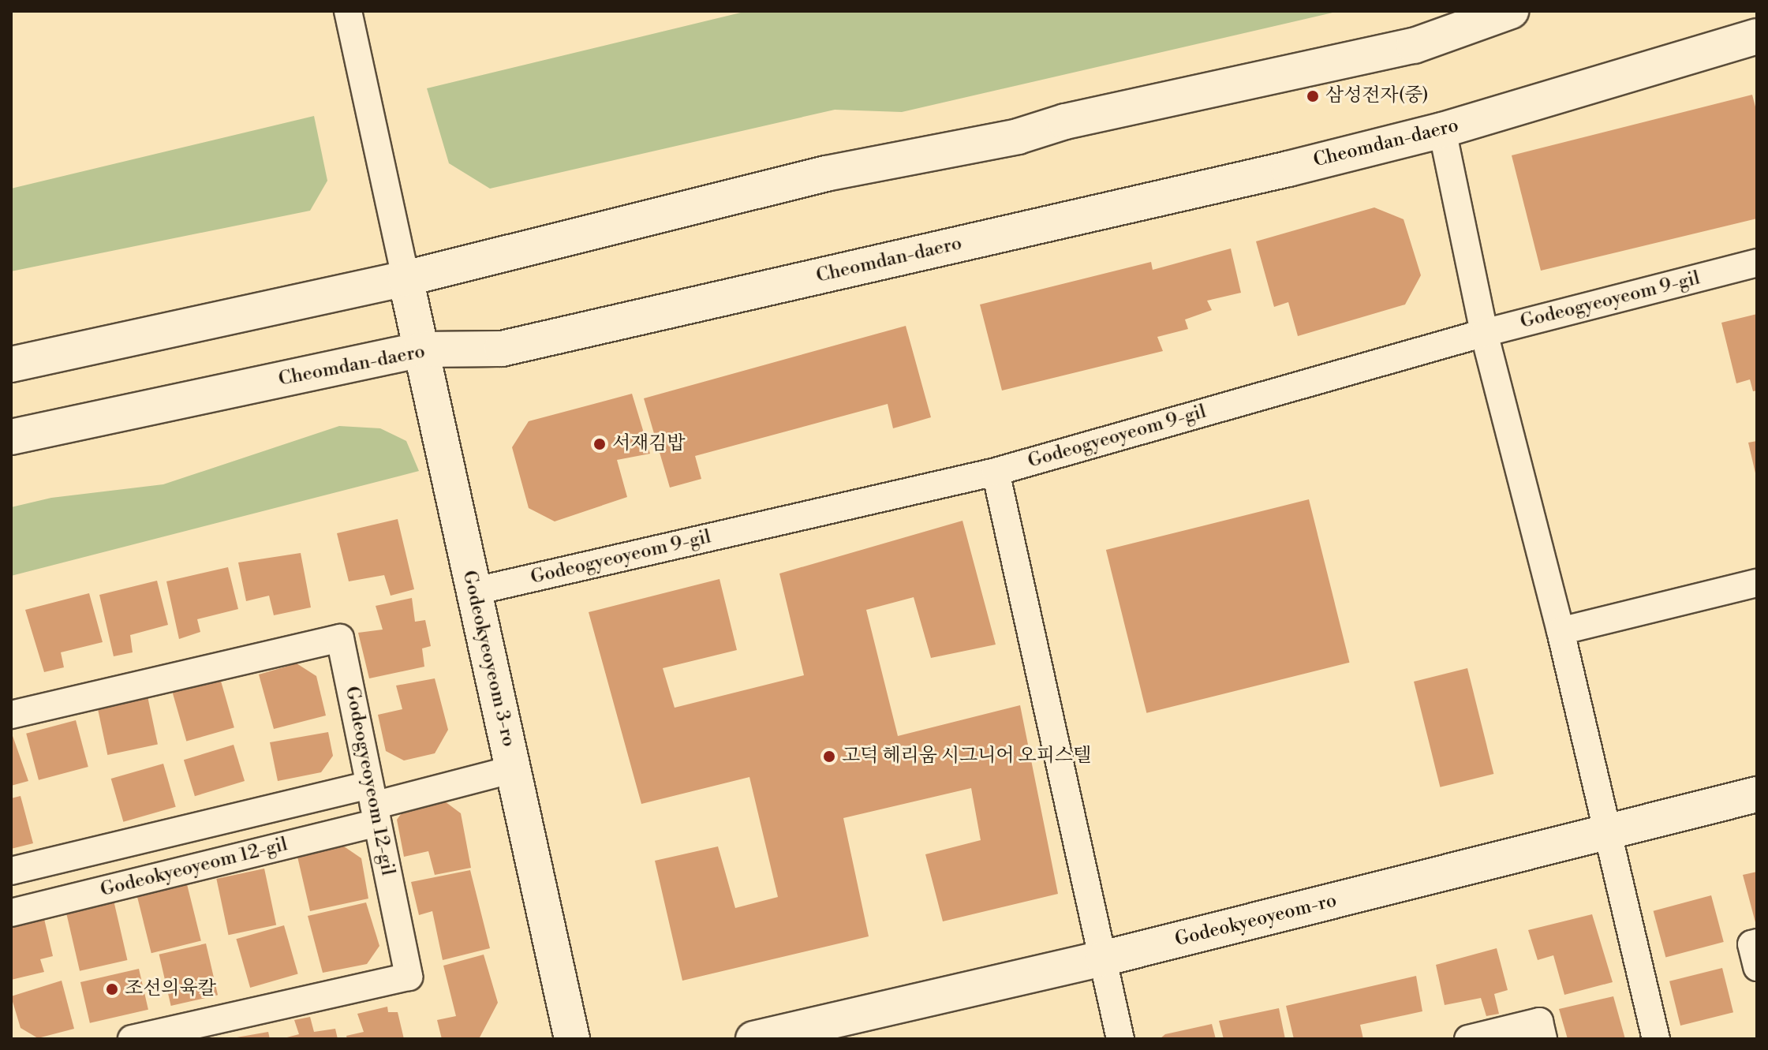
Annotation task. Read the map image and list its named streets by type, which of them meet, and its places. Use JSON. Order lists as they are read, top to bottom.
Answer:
{
  "streets": {
    "street": [
      "Cheomdan-daero",
      "Godeogyeoyeom 9-gil",
      "Godeokyeoyeom 3-ro",
      "Godeogyeoyeom 12-gil",
      "Godeokyeoyeom 12-gil",
      "Godeokyeoyeom-ro"
    ]
  },
  "crossings": [
    ["Cheomdan-daero", "Godeokyeoyeom 3-ro"],
    ["Godeogyeoyeom 9-gil", "Godeokyeoyeom 3-ro"],
    ["Godeogyeoyeom 12-gil", "Godeokyeoyeom 12-gil"]
  ],
  "places": [
    "삼성전자(중)",
    "서재김밥",
    "고덕 헤리움 시그니어 오피스텔",
    "조선의육칼"
  ]
}
